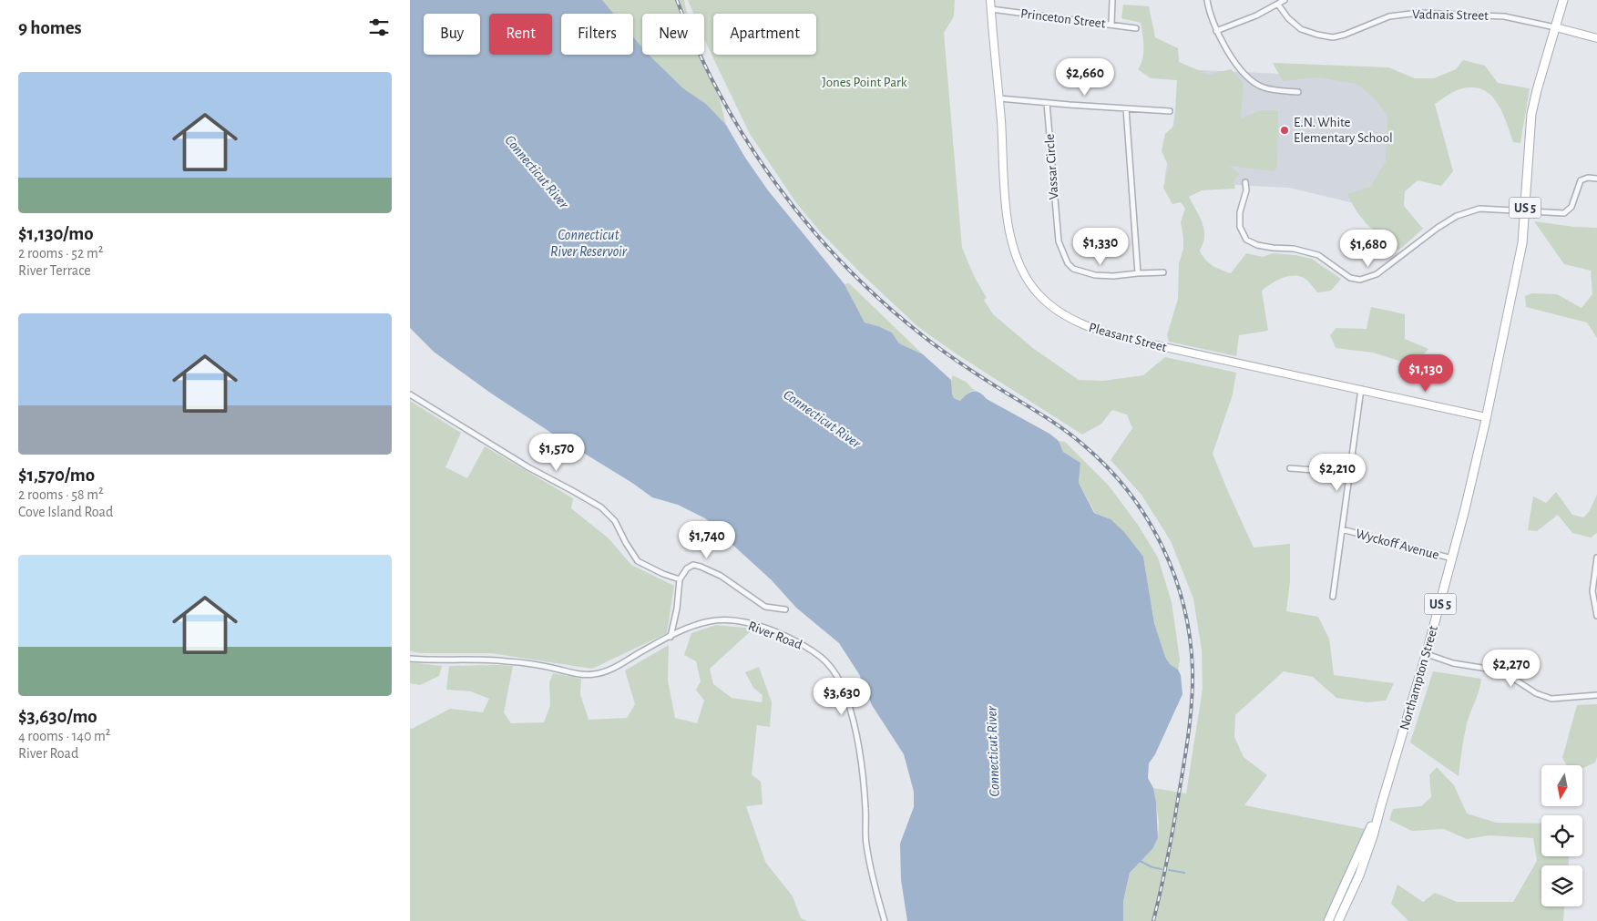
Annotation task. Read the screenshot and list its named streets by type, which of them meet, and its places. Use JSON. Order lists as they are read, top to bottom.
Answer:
{
  "streets": {
    "main road": ["US 5", "Northampton Street"],
    "street": [
      "Vadnais Street",
      "Princeton Street",
      "Vassar Circle",
      "Pleasant Street",
      "Wyckoff Avenue",
      "River Road"
    ]
  },
  "crossings": [
    ["Vadnais Street", "US 5"],
    ["Princeton Street", "Pleasant Street"],
    ["US 5", "Pleasant Street"],
    ["US 5", "Northampton Street"],
    ["Pleasant Street", "Northampton Street"],
    ["Wyckoff Avenue", "Northampton Street"]
  ],
  "water": ["Connecticut River", "Connecticut River Reservoir"],
  "parks": ["Jones Point Park"],
  "places": ["E.N. White Elementary School"],
  "north": "bottom",
  "page": {
    "heading": "9 homes",
    "chip": [
      "Buy",
      "Rent",
      "Filters",
      "New",
      "Apartment"
    ],
    "list": [
      {
        "name": "$1,130/mo",
        "note": "2 rooms · 52 m² · River Terrace"
      },
      {
        "name": "$1,570/mo",
        "note": "2 rooms · 58 m² · Cove Island Road"
      },
      {
        "name": "$3,630/mo",
        "note": "4 rooms · 140 m² · River Road"
      }
    ],
    "price": [
      "$2,660",
      "$1,330",
      "$1,680",
      "$1,130",
      "$1,570",
      "$2,210",
      "$1,740",
      "$2,270",
      "$3,630"
    ]
  }
}
